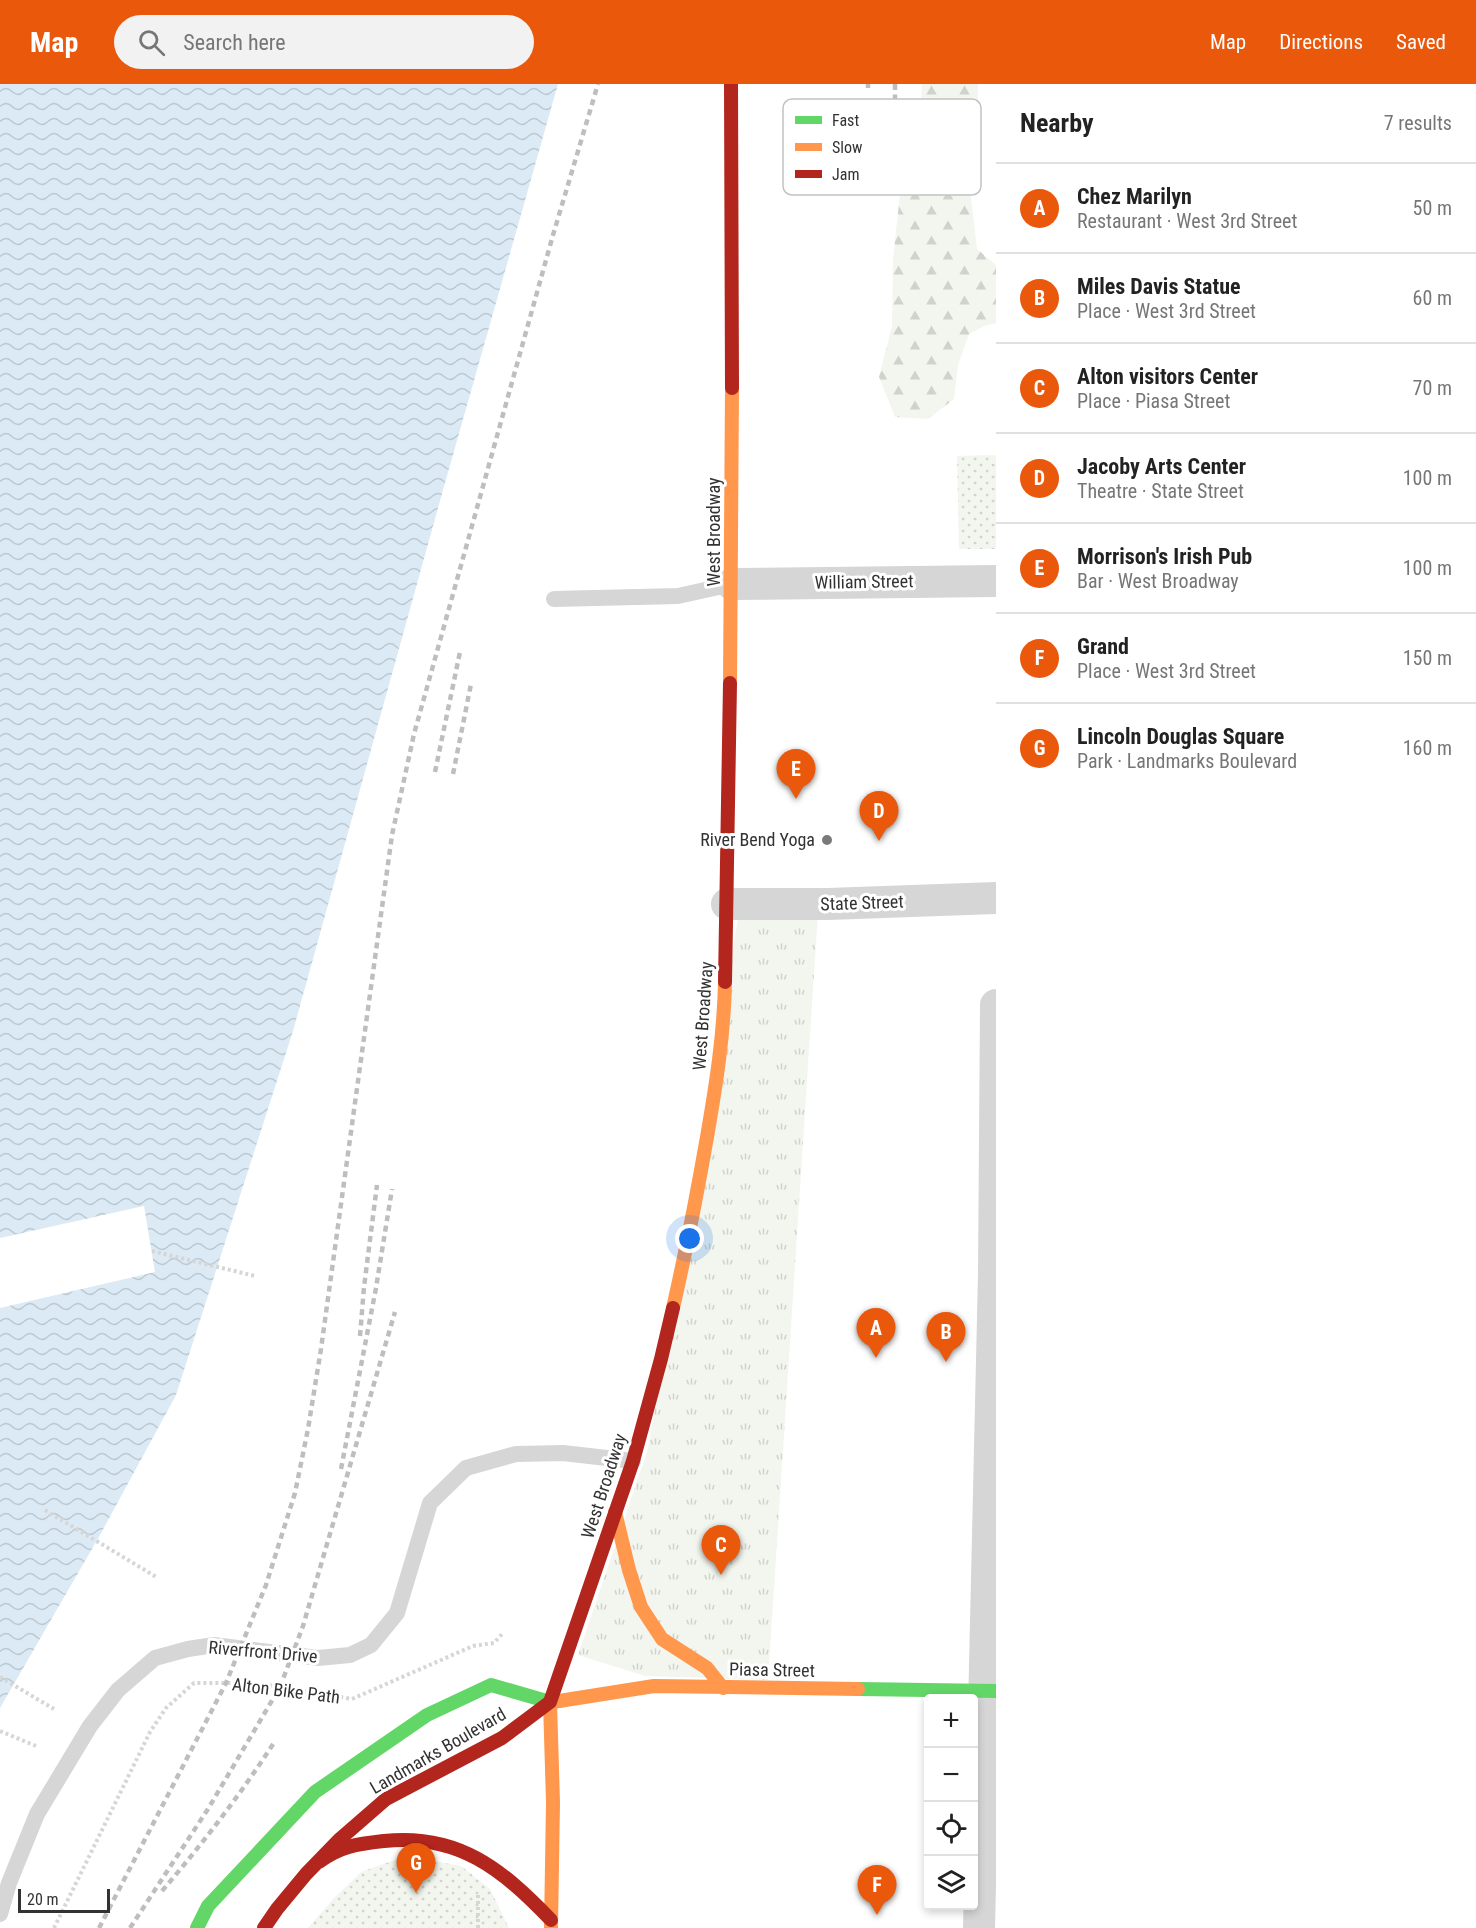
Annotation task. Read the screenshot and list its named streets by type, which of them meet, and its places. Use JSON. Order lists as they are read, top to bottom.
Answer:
{
  "streets": {
    "main road": ["West Broadway", "Piasa Street", "Landmarks Boulevard"],
    "street": ["William Street", "State Street"],
    "lane": ["Riverfront Drive"],
    "path": ["Alton Bike Path"]
  },
  "crossings": [
    ["West Broadway", "William Street"],
    ["West Broadway", "State Street"],
    ["West Broadway", "Riverfront Drive"],
    ["West Broadway", "Piasa Street"],
    ["West Broadway", "Landmarks Boulevard"],
    ["Piasa Street", "Landmarks Boulevard"]
  ],
  "places": ["River Bend Yoga"],
  "legend": ["Fast", "Slow", "Jam"],
  "scale_bar": "20 m",
  "page": {
    "header": "Map",
    "search": "Search here",
    "nav": ["Map", "Directions", "Saved"],
    "heading": ["Nearby", "7 results"],
    "list": [
      {
        "mark": "A",
        "name": "Chez Marilyn",
        "note": "Restaurant · West 3rd Street",
        "value": "50 m"
      },
      {
        "mark": "B",
        "name": "Miles Davis Statue",
        "note": "Place · West 3rd Street",
        "value": "60 m"
      },
      {
        "mark": "C",
        "name": "Alton visitors Center",
        "note": "Place · Piasa Street",
        "value": "70 m"
      },
      {
        "mark": "D",
        "name": "Jacoby Arts Center",
        "note": "Theatre · State Street",
        "value": "100 m"
      },
      {
        "mark": "E",
        "name": "Morrison's Irish Pub",
        "note": "Bar · West Broadway",
        "value": "100 m"
      },
      {
        "mark": "F",
        "name": "Grand",
        "note": "Place · West 3rd Street",
        "value": "150 m"
      },
      {
        "mark": "G",
        "name": "Lincoln Douglas Square",
        "note": "Park · Landmarks Boulevard",
        "value": "160 m"
      }
    ],
    "pins": [
      "E",
      "D",
      "A",
      "B",
      "C",
      "G",
      "F"
    ],
    "map_buttons": ["+", "−"],
    "scale": "20 m"
  }
}
